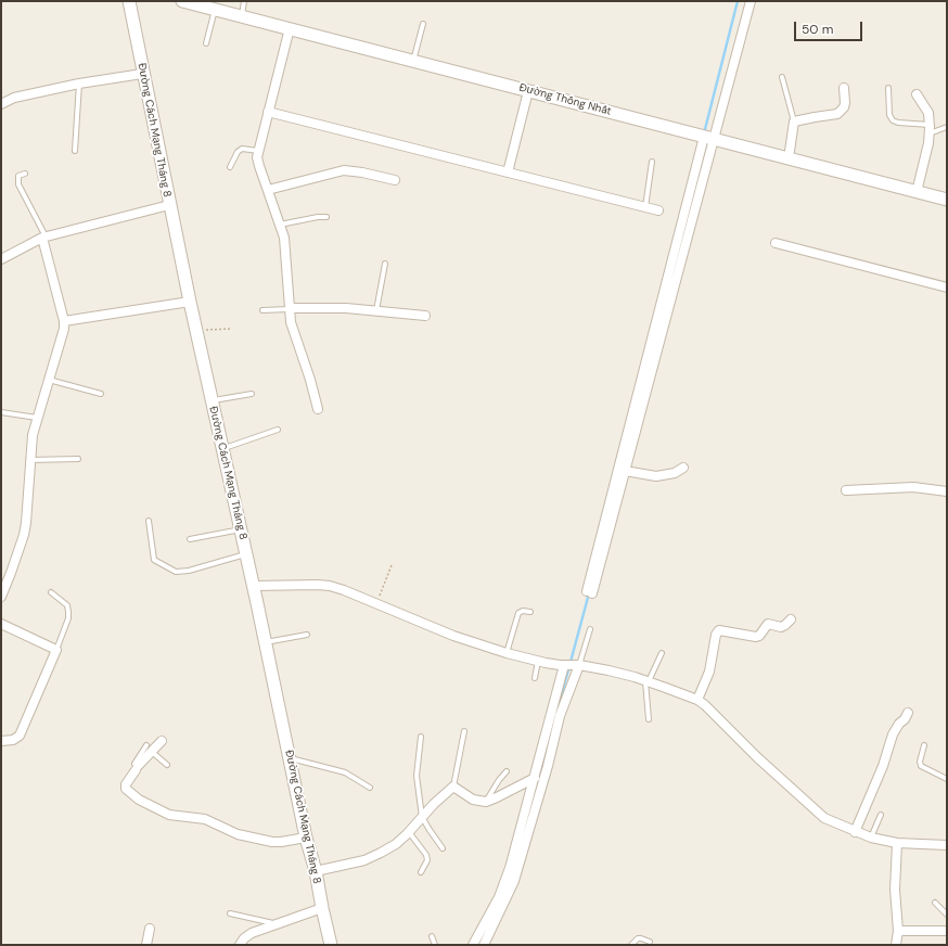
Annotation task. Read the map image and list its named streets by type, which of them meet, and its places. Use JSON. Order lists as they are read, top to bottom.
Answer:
{
  "streets": {
    "street": ["Đường Thống Nhất", "Đường Cách Mạng Tháng 8"]
  },
  "scale_bar": "50 m"
}
